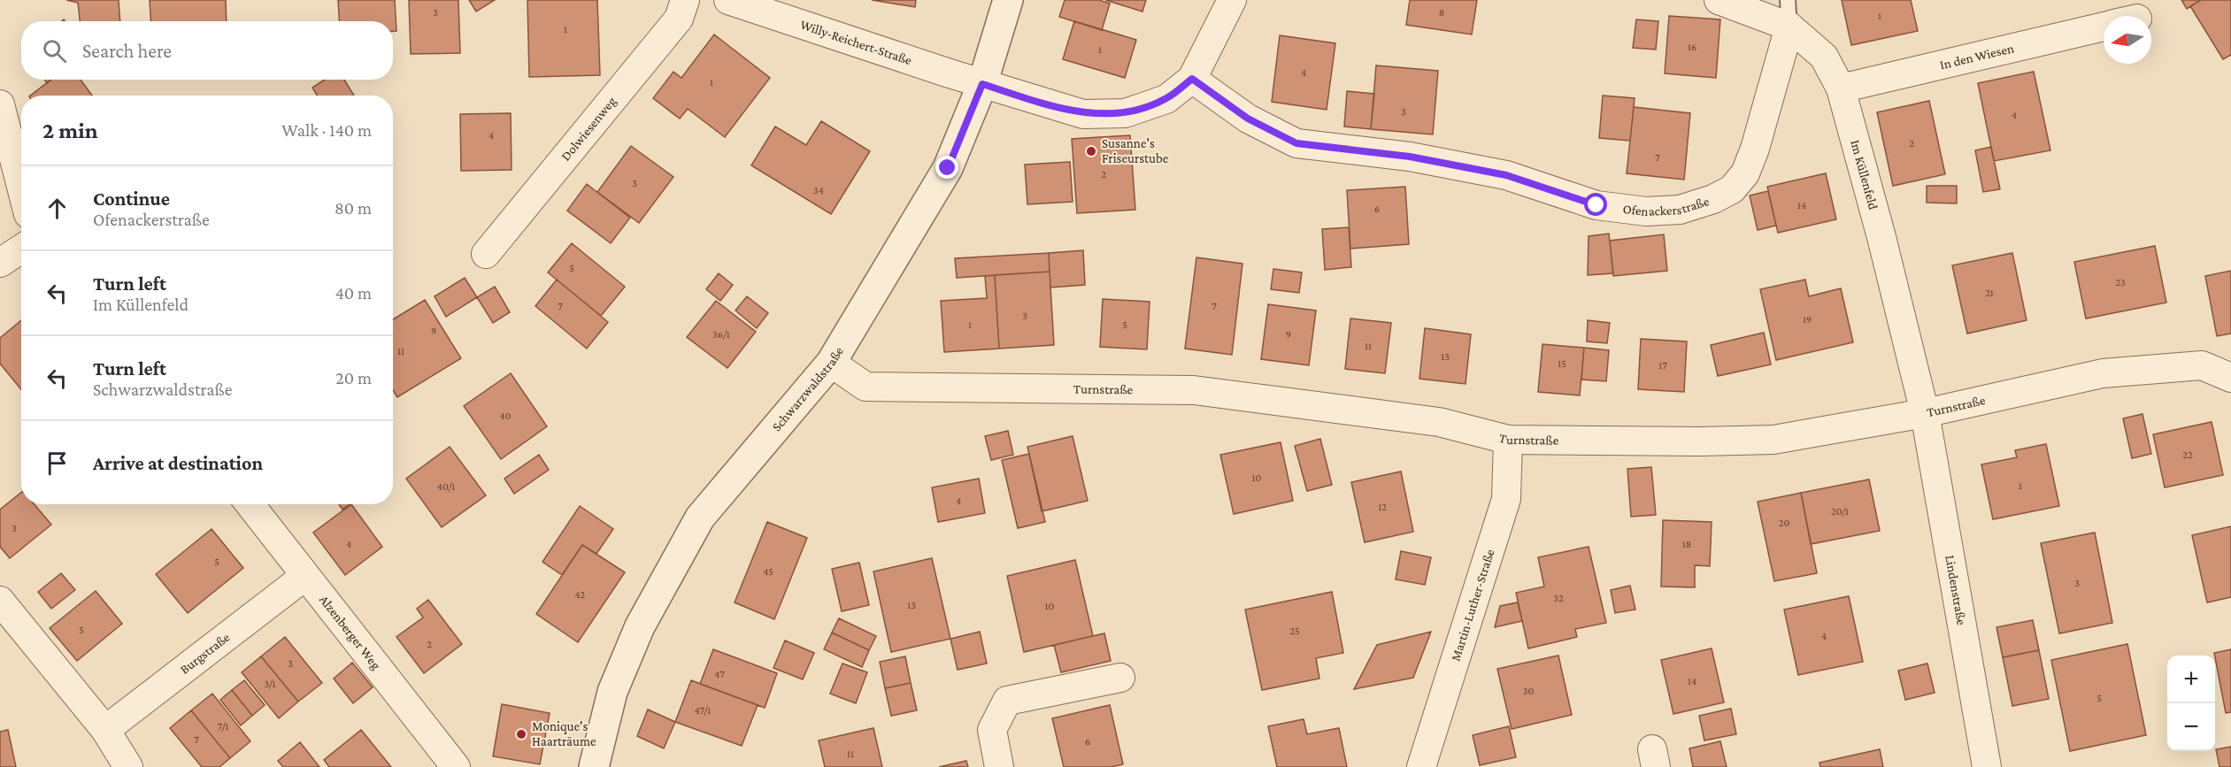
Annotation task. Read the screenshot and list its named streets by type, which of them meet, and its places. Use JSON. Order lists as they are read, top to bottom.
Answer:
{
  "streets": {
    "street": [
      "Willy-Reichert-Straße",
      "In den Wiesen",
      "Dolwiesenweg",
      "Im Küllenfeld",
      "Ofenackerstraße",
      "Schwarzwaldstraße",
      "Turnstraße",
      "Lindenstraße",
      "Martin-Luther-Straße",
      "Alzenberger Weg",
      "Burgstraße"
    ]
  },
  "crossings": [
    ["Willy-Reichert-Straße", "Schwarzwaldstraße"],
    ["In den Wiesen", "Im Küllenfeld"],
    ["Im Küllenfeld", "Ofenackerstraße"],
    ["Im Küllenfeld", "Turnstraße"],
    ["Im Küllenfeld", "Lindenstraße"],
    ["Schwarzwaldstraße", "Turnstraße"],
    ["Turnstraße", "Lindenstraße"],
    ["Turnstraße", "Martin-Luther-Straße"],
    ["Alzenberger Weg", "Burgstraße"]
  ],
  "places": ["Susanne's Friseurstube", "Monique's Haarträume"],
  "house_numbers": [
    "3",
    "8",
    "1",
    "1",
    "16",
    "1",
    "4",
    "1",
    "3",
    "4",
    "4",
    "2",
    "7",
    "2",
    "3",
    "34",
    "14",
    "6",
    "5",
    "23",
    "21",
    "7",
    "7",
    "3",
    "19",
    "1",
    "5",
    "9",
    "36/1",
    "9",
    "11",
    "11",
    "13",
    "15",
    "17",
    "40",
    "22",
    "10",
    "1",
    "40/1",
    "4",
    "12",
    "20/1",
    "20",
    "3",
    "4",
    "18",
    "5",
    "45",
    "3",
    "42",
    "32",
    "13",
    "10",
    "5",
    "25",
    "4",
    "2",
    "3",
    "47",
    "14",
    "3/1",
    "30",
    "5",
    "47/1",
    "7/1",
    "7",
    "6",
    "11"
  ],
  "north": "left",
  "page": {
    "search": "Search here",
    "heading": ["2 min", "Walk · 140 m"],
    "list": [
      ["Continue", "Ofenackerstraße", "80 m"],
      ["Turn left", "Im Küllenfeld", "40 m"],
      ["Turn left", "Schwarzwaldstraße", "20 m"],
      "Arrive at destination"
    ],
    "map_buttons": ["+", "−"]
  }
}
